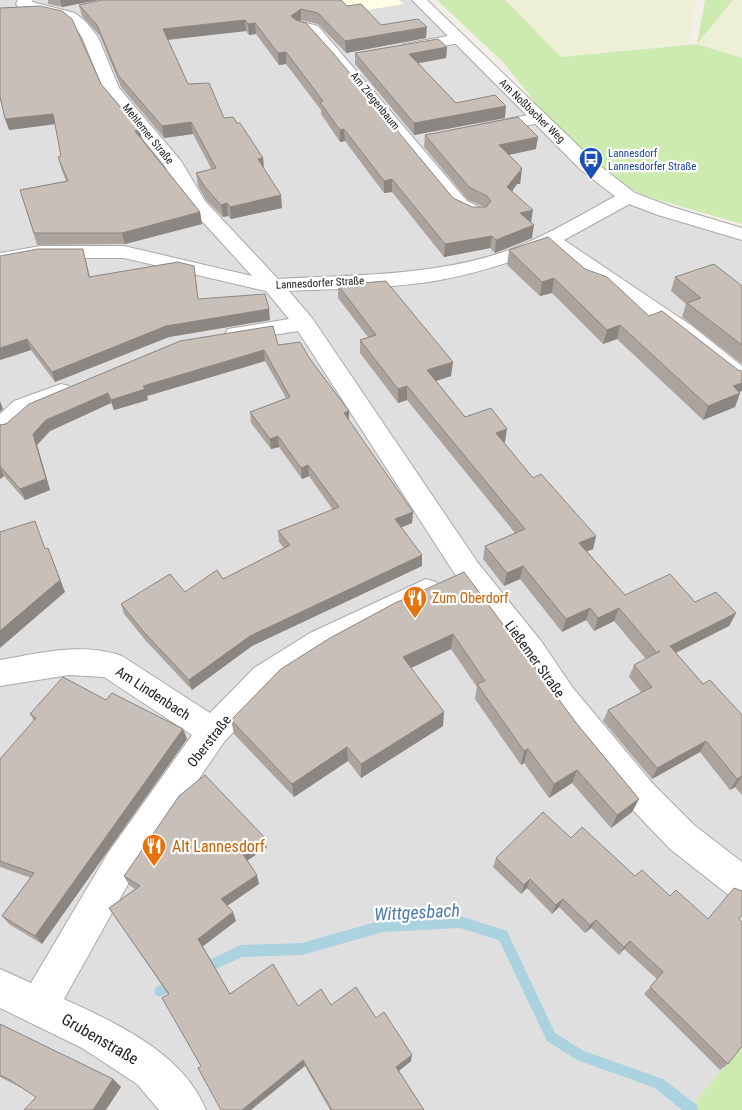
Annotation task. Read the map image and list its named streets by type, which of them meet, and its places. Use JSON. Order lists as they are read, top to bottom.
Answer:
{
  "streets": {
    "street": [
      "Am Ziegenbaum",
      "Am Noßbacher Weg",
      "Mehlemer Straße",
      "Lannesdorfer Straße",
      "Ließemer Straße",
      "Am Lindenbach",
      "Oberstraße",
      "Grubenstraße"
    ]
  },
  "crossings": [
    ["Am Noßbacher Weg", "Lannesdorfer Straße"],
    ["Mehlemer Straße", "Lannesdorfer Straße"],
    ["Mehlemer Straße", "Ließemer Straße"],
    ["Lannesdorfer Straße", "Ließemer Straße"],
    ["Ließemer Straße", "Oberstraße"],
    ["Am Lindenbach", "Oberstraße"],
    ["Oberstraße", "Grubenstraße"]
  ],
  "water": ["Wittgesbach"],
  "places": {
    "bus stop": ["Lannesdorf Lannesdorfer Straße"],
    "restaurant": ["Zum Oberdorf", "Alt Lannesdorf"]
  }
}
